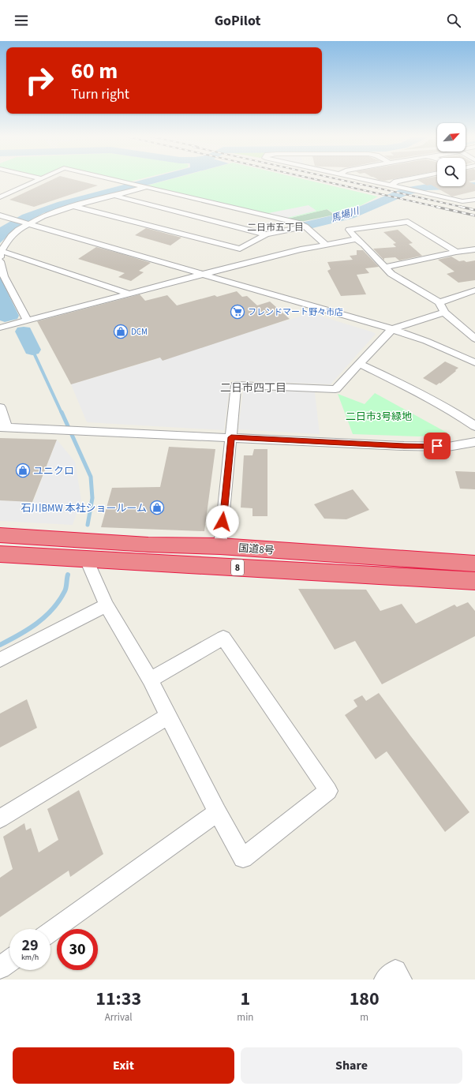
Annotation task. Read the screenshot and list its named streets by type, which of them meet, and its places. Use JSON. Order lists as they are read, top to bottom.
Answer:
{
  "streets": {
    "highway": ["国道8号", "8"]
  },
  "districts": ["二日市五丁目", "二日市四丁目"],
  "water": ["馬場川"],
  "parks": ["二日市3号緑地"],
  "places": {
    "supermarket": ["フレンドマート野々市店"],
    "shop": ["DCM", "ユニクロ", "石川BMW 本社ショールーム"]
  },
  "north": "top right",
  "page": {
    "header": "GoPilot",
    "turn": ["60 m", "Turn right"],
    "speed": "29 km/h",
    "limit": "30",
    "eta": [
      "11:33",
      "Arrival",
      "1",
      "min",
      "180",
      "m"
    ],
    "buttons": ["Exit", "Share"]
  }
}
